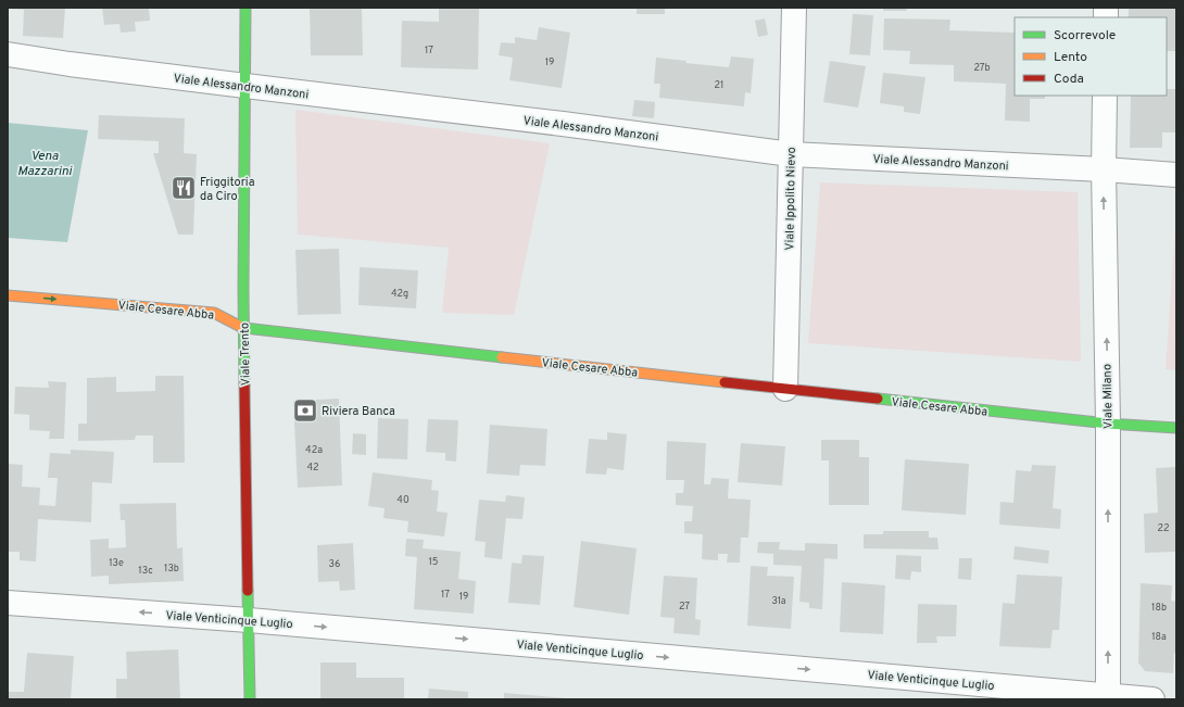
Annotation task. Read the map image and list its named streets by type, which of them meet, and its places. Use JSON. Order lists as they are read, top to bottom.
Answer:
{
  "streets": {
    "street": [
      "Viale Alessandro Manzoni",
      "Viale Ippolito Nievo",
      "Viale Cesare Abba",
      "Viale Trento",
      "Viale Milano",
      "Viale Venticinque Luglio"
    ]
  },
  "crossings": [
    ["Viale Alessandro Manzoni", "Viale Ippolito Nievo"],
    ["Viale Alessandro Manzoni", "Viale Trento"],
    ["Viale Alessandro Manzoni", "Viale Milano"],
    ["Viale Ippolito Nievo", "Viale Cesare Abba"],
    ["Viale Cesare Abba", "Viale Trento"],
    ["Viale Cesare Abba", "Viale Milano"],
    ["Viale Trento", "Viale Venticinque Luglio"],
    ["Viale Milano", "Viale Venticinque Luglio"]
  ],
  "one_way": ["Viale Milano"],
  "water": ["Vena Mazzarini"],
  "places": {
    "restaurant": ["Friggitoria da Ciro"],
    "bank": ["Riviera Banca"]
  },
  "house_numbers": [
    "17",
    "19",
    "27b",
    "21",
    "42g",
    "42a",
    "42",
    "40",
    "22",
    "15",
    "13e",
    "36",
    "13b",
    "13c",
    "17",
    "19",
    "31a",
    "27",
    "18b",
    "18a"
  ],
  "legend": ["Scorrevole", "Lento", "Coda"]
}
